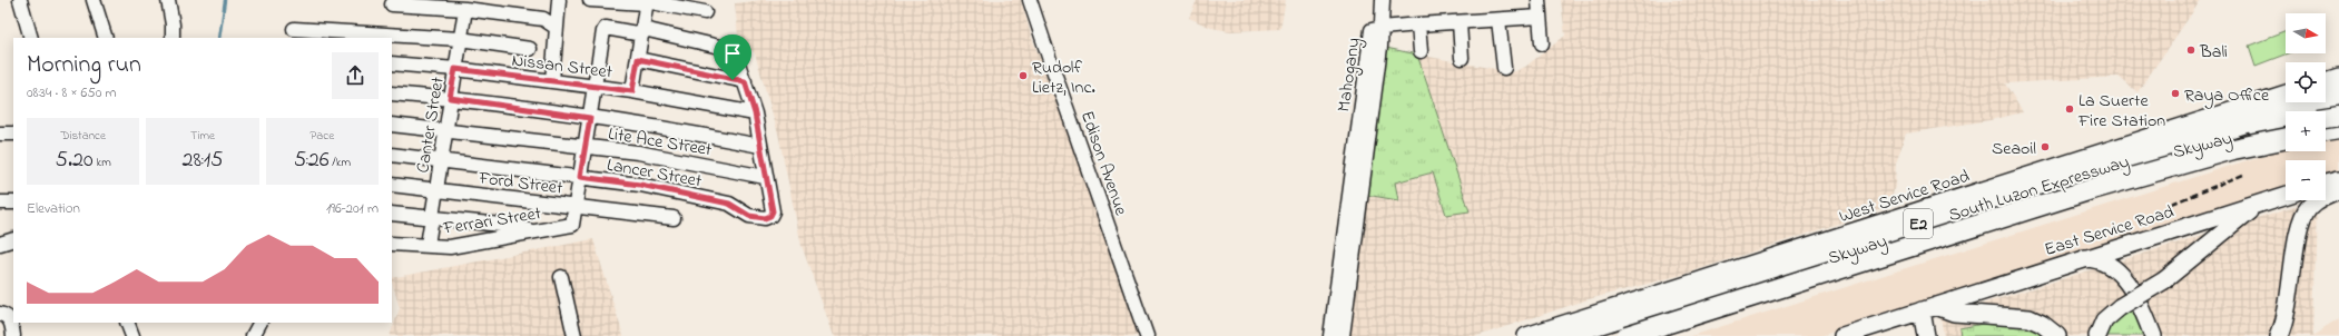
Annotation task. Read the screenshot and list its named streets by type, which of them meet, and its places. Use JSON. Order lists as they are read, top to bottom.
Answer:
{
  "streets": {
    "highway": ["Skyway", "South Luzon Expressway", "E2"],
    "main road": ["West Service Road", "East Service Road"],
    "street": [
      "Nissan Street",
      "Mahogany",
      "Canter Street",
      "Lite Ace Street",
      "Edison Avenue",
      "Lancer Street",
      "Ford Street",
      "Ferrari Street"
    ]
  },
  "crossings": [
    ["Nissan Street", "Canter Street"],
    ["Canter Street", "Lite Ace Street"],
    ["Canter Street", "Lancer Street"],
    ["Canter Street", "Ford Street"],
    ["Canter Street", "Ferrari Street"],
    ["Lite Ace Street", "Lancer Street"],
    ["Ford Street", "Ferrari Street"]
  ],
  "places": [
    "Bali",
    "Rudolf Lietz, Inc.",
    "Raya Office",
    "La Suerte Fire Station",
    "Seaoil"
  ],
  "north": "right",
  "page": {
    "map_buttons": ["+", "−"],
    "heading": ["Morning run", "08:34 · 8 × 650 m"],
    "stats": [
      ["Distance", "5.20 km"],
      ["Time", "28:15"],
      ["Pace", "5:26 /km"]
    ],
    "chart": ["Elevation", "196–201 m"]
  }
}
